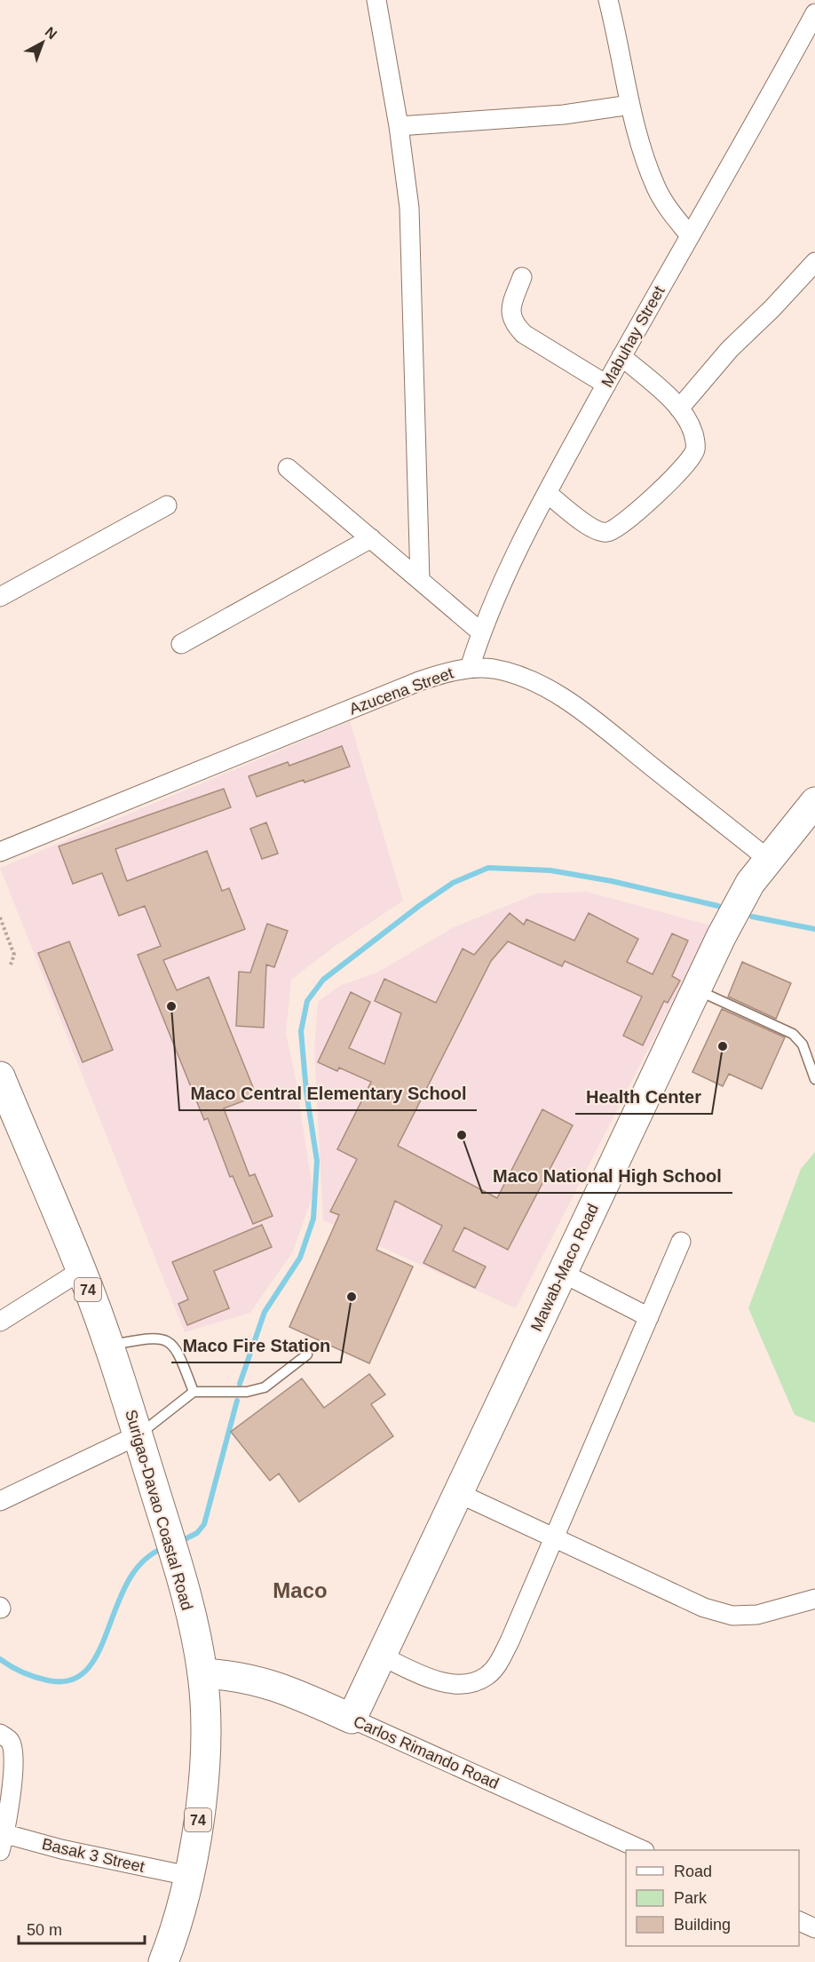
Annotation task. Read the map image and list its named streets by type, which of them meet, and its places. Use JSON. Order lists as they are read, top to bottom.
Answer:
{
  "streets": {
    "main road": [
      "Mawab-Maco Road",
      "74",
      "Surigao-Davao Coastal Road",
      "Carlos Rimando Road"
    ],
    "street": ["Mabuhay Street", "Azucena Street", "Basak 3 Street"]
  },
  "crossings": [
    ["Mabuhay Street", "Azucena Street"],
    ["Azucena Street", "Mawab-Maco Road"],
    ["Mawab-Maco Road", "Carlos Rimando Road"],
    ["Surigao-Davao Coastal Road", "Carlos Rimando Road"],
    ["Surigao-Davao Coastal Road", "Basak 3 Street"]
  ],
  "districts": ["Maco"],
  "places": [
    "Maco Central Elementary School",
    "Health Center",
    "Maco National High School",
    "Maco Fire Station"
  ],
  "legend": ["Road", "Park", "Building"],
  "scale_bar": "50 m",
  "north": "top right"
}
